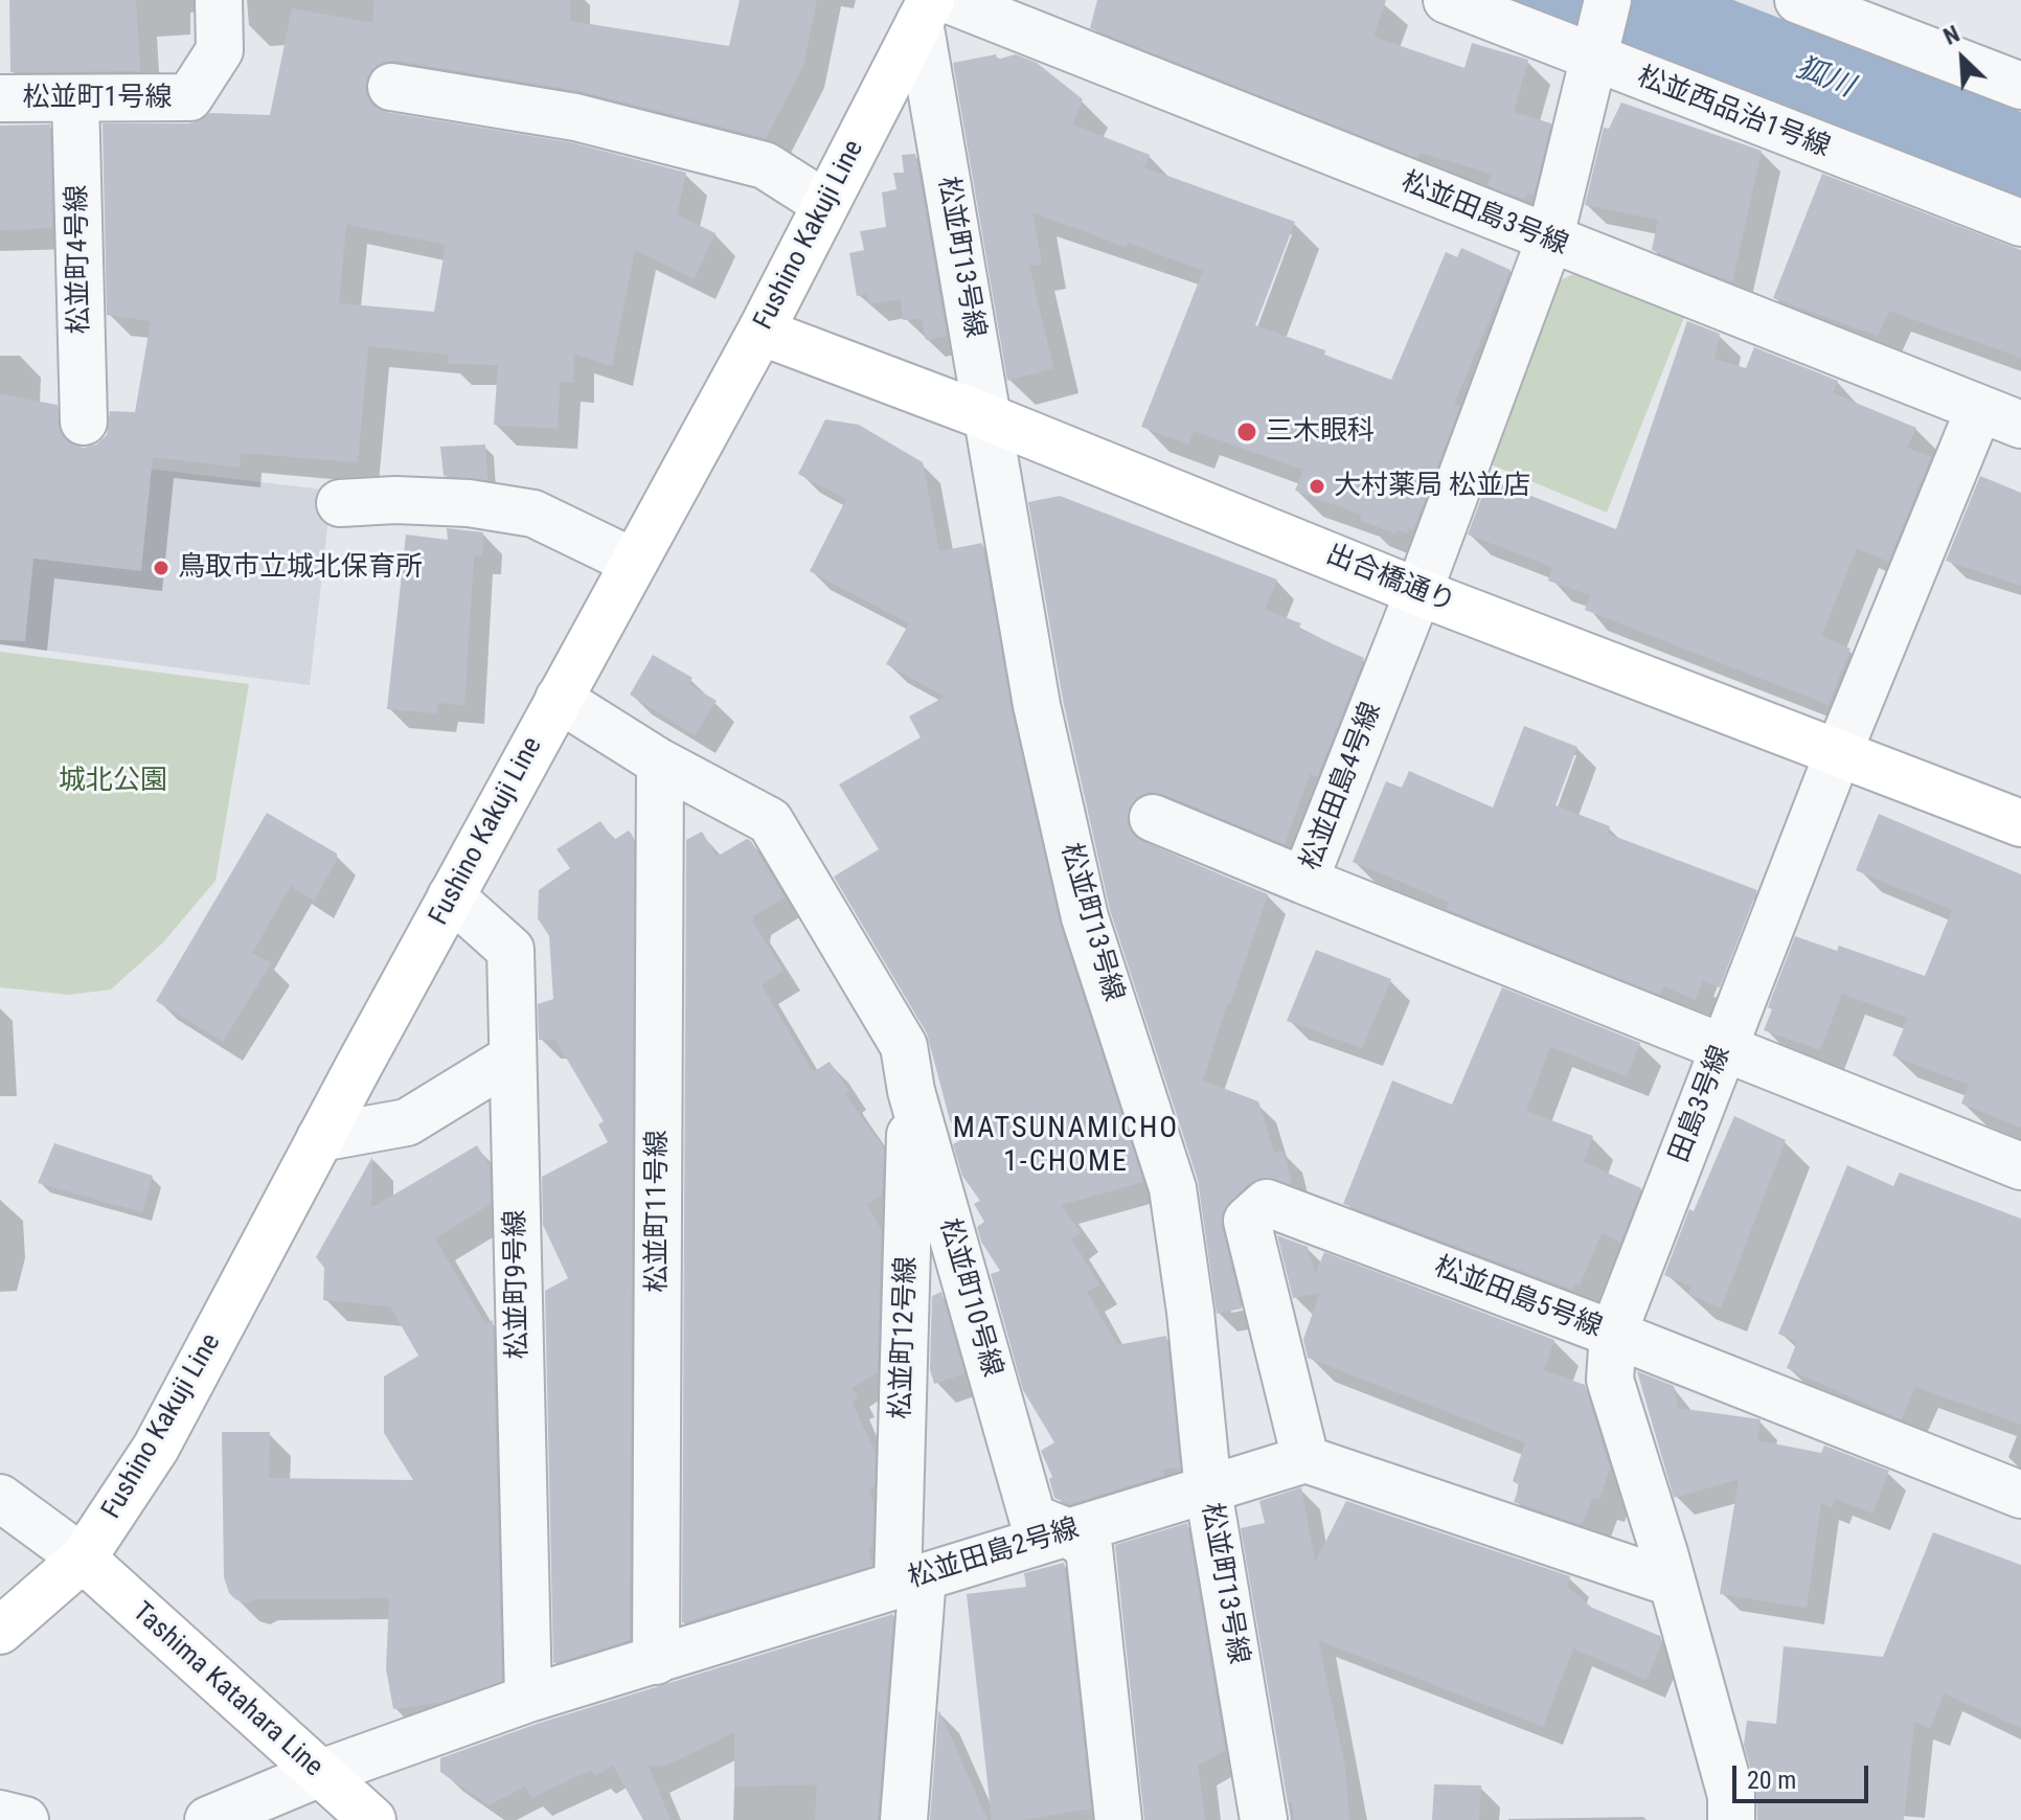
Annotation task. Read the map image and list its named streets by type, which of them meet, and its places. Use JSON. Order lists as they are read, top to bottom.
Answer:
{
  "streets": {
    "main road": ["Fushino Kakuji Line", "出合橋通り", "Tashima Katahara Line"],
    "street": [
      "松並町1号線",
      "松並西品治1号線",
      "松並田島3号線",
      "松並町13号線",
      "松並町4号線",
      "松並田島4号線",
      "田島3号線",
      "松並町11号線",
      "松並町9号線",
      "松並町10号線",
      "松並田島5号線",
      "松並町12号線",
      "松並田島2号線"
    ]
  },
  "crossings": [
    ["松並町1号線", "松並町4号線"],
    ["松並西品治1号線", "松並田島4号線"],
    ["松並田島3号線", "Fushino Kakuji Line"],
    ["松並田島3号線", "松並町13号線"],
    ["松並田島3号線", "松並田島4号線"],
    ["松並田島3号線", "田島3号線"],
    ["Fushino Kakuji Line", "松並町13号線"],
    ["Fushino Kakuji Line", "出合橋通り"],
    ["Fushino Kakuji Line", "松並町9号線"],
    ["Fushino Kakuji Line", "松並町10号線"],
    ["Fushino Kakuji Line", "Tashima Katahara Line"],
    ["松並町13号線", "出合橋通り"],
    ["松並町13号線", "松並田島2号線"],
    ["出合橋通り", "松並田島4号線"],
    ["出合橋通り", "田島3号線"],
    ["松並田島4号線", "田島3号線"],
    ["田島3号線", "松並田島5号線"],
    ["松並町11号線", "松並町10号線"],
    ["松並町11号線", "松並田島2号線"],
    ["松並町9号線", "松並田島2号線"],
    ["松並町10号線", "松並町12号線"],
    ["松並町10号線", "松並田島2号線"],
    ["松並田島5号線", "松並田島2号線"],
    ["松並町12号線", "松並田島2号線"],
    ["松並田島2号線", "Tashima Katahara Line"]
  ],
  "districts": ["MATSUNAMICHO 1-CHOME"],
  "water": ["狐川"],
  "parks": ["城北公園"],
  "places": ["三木眼科", "大村薬局 松並店", "鳥取市立城北保育所"],
  "scale_bar": "20 m",
  "north": "top left"
}
